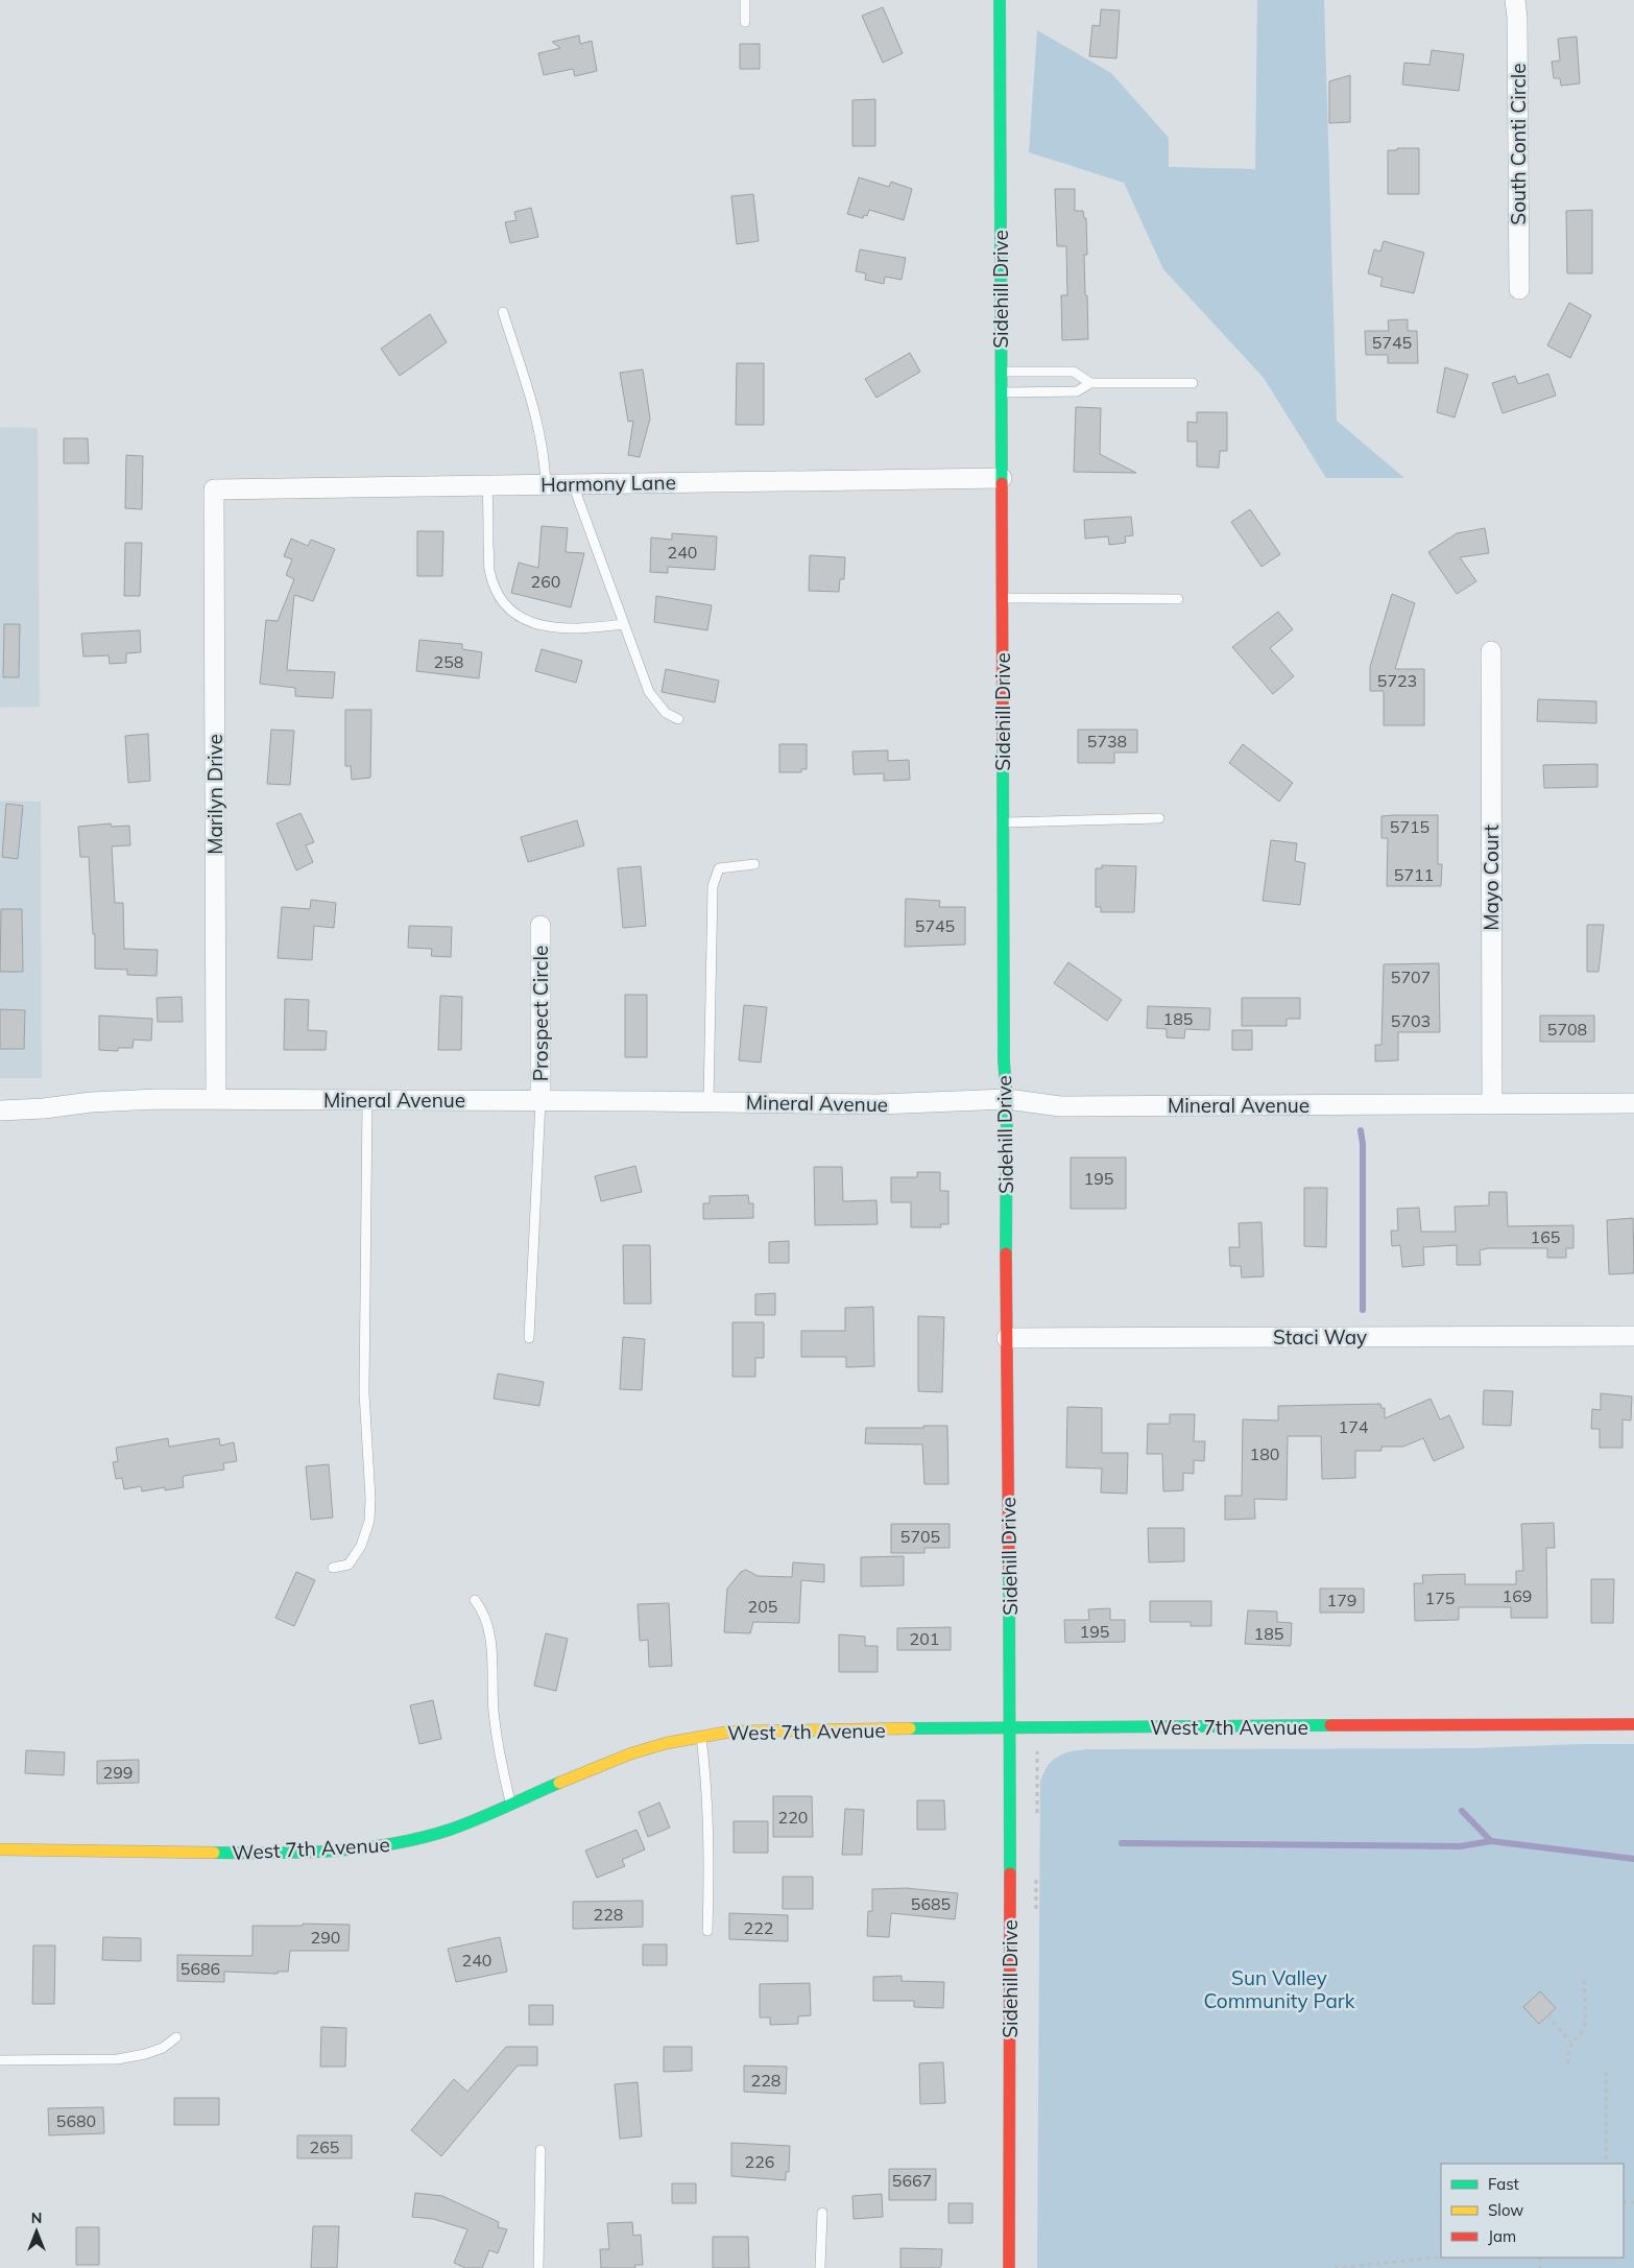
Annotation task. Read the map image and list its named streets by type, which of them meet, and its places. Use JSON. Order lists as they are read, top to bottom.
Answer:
{
  "streets": {
    "street": [
      "South Conti Circle",
      "Sidehill Drive",
      "Harmony Lane",
      "Marilyn Drive",
      "Mayo Court",
      "Prospect Circle",
      "Mineral Avenue",
      "Staci Way",
      "West 7th Avenue"
    ]
  },
  "crossings": [
    ["Sidehill Drive", "Harmony Lane"],
    ["Sidehill Drive", "Mineral Avenue"],
    ["Sidehill Drive", "Staci Way"],
    ["Sidehill Drive", "West 7th Avenue"],
    ["Harmony Lane", "Marilyn Drive"],
    ["Marilyn Drive", "Mineral Avenue"],
    ["Mayo Court", "Mineral Avenue"],
    ["Prospect Circle", "Mineral Avenue"]
  ],
  "parks": ["Sun Valley Community Park"],
  "house_numbers": [
    "5745",
    "240",
    "260",
    "258",
    "5723",
    "5738",
    "5715",
    "5711",
    "5745",
    "5707",
    "185",
    "5703",
    "5708",
    "195",
    "165",
    "174",
    "180",
    "5705",
    "169",
    "175",
    "179",
    "205",
    "195",
    "185",
    "201",
    "299",
    "220",
    "5685",
    "228",
    "222",
    "290",
    "240",
    "5686",
    "228",
    "5680",
    "265",
    "226",
    "5667"
  ],
  "legend": ["Fast", "Slow", "Jam"],
  "north": "top"
}
